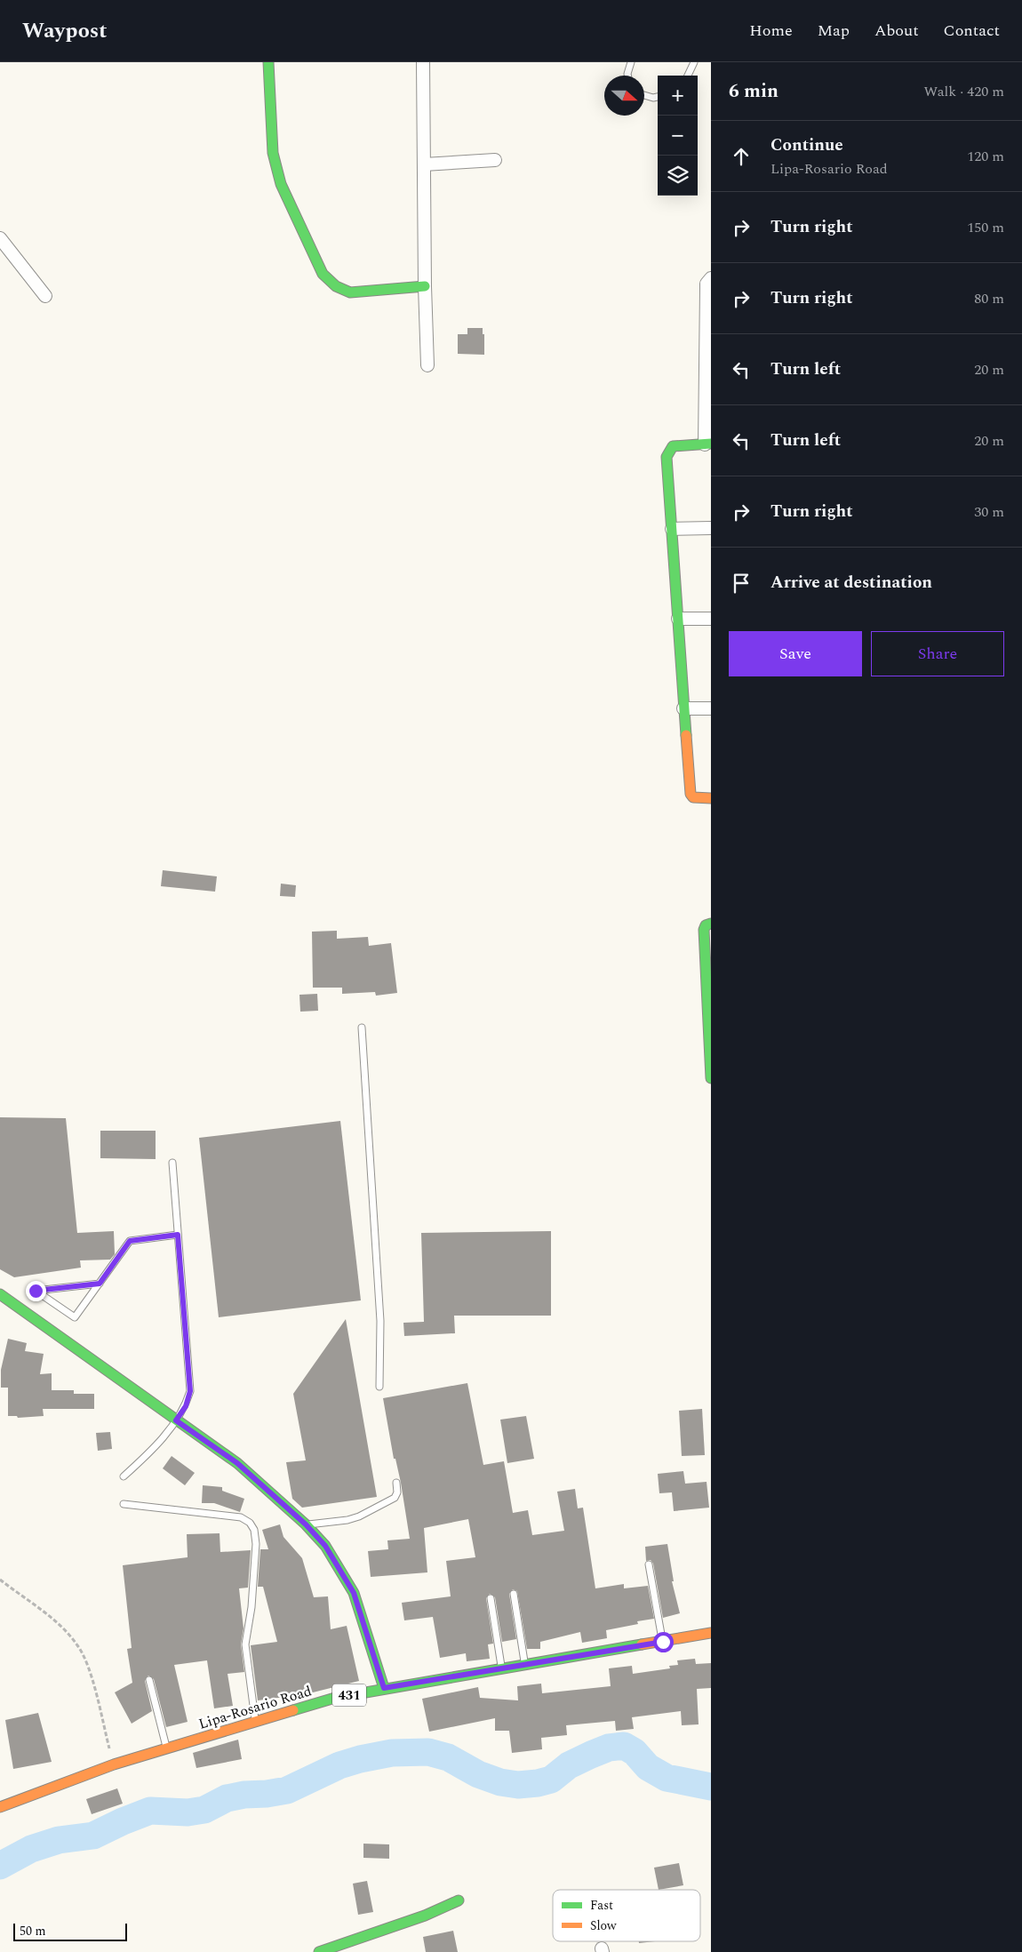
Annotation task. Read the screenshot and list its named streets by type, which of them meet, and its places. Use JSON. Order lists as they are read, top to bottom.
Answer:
{
  "streets": {
    "street": ["431", "Lipa-Rosario Road"]
  },
  "legend": ["Fast", "Slow"],
  "scale_bar": "50 m",
  "north": "right",
  "page": {
    "header": "Waypost",
    "nav": [
      "Home",
      "Map",
      "About",
      "Contact"
    ],
    "heading": ["6 min", "Walk · 420 m"],
    "map_buttons": ["+", "−"],
    "list": [
      ["Continue", "Lipa-Rosario Road", "120 m"],
      ["Turn right", "150 m"],
      ["Turn right", "80 m"],
      ["Turn left", "20 m"],
      ["Turn left", "20 m"],
      ["Turn right", "30 m"],
      "Arrive at destination"
    ],
    "buttons": ["Save", "Share"],
    "scale": "50 m"
  }
}
